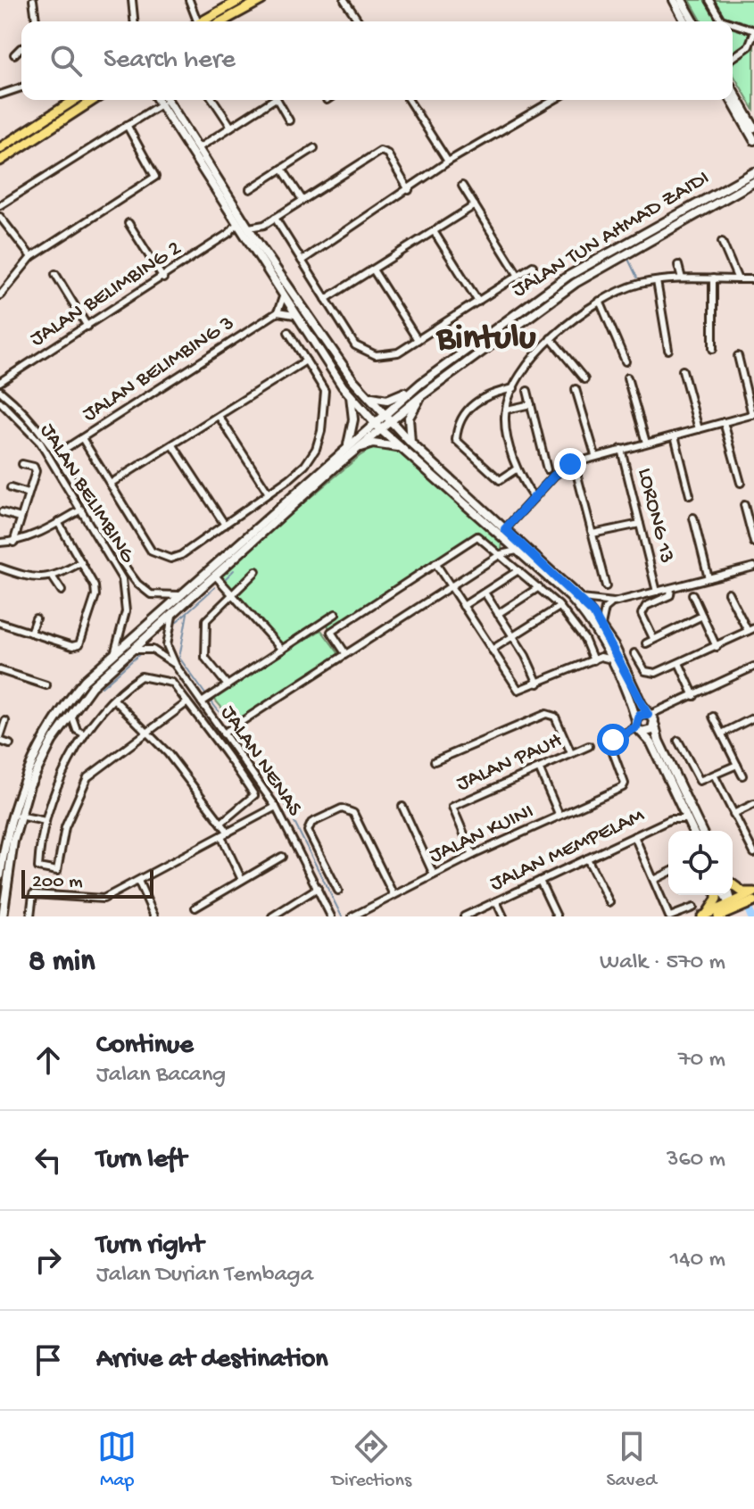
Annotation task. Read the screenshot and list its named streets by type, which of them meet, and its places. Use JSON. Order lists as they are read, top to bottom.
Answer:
{
  "streets": {
    "street": [
      "JALAN TUN AHMAD ZAIDI",
      "JALAN BELIMBING 2",
      "JALAN BELIMBING 3",
      "JALAN BELIMBING",
      "LORONG 13",
      "JALAN NENAS",
      "JALAN PAUH",
      "JALAN KUINI",
      "JALAN MEMPELAM"
    ]
  },
  "crossings": [
    ["JALAN BELIMBING 3", "JALAN BELIMBING"],
    ["JALAN PAUH", "JALAN KUINI"]
  ],
  "districts": ["Bintulu"],
  "scale_bar": "200 m",
  "page": {
    "search": "Search here",
    "scale": "200 m",
    "heading": ["8 min", "Walk · 570 m"],
    "list": [
      ["Continue", "Jalan Bacang", "70 m"],
      ["Turn left", "360 m"],
      ["Turn right", "Jalan Durian Tembaga", "140 m"],
      "Arrive at destination"
    ],
    "nav": ["Map", "Directions", "Saved"]
  }
}
